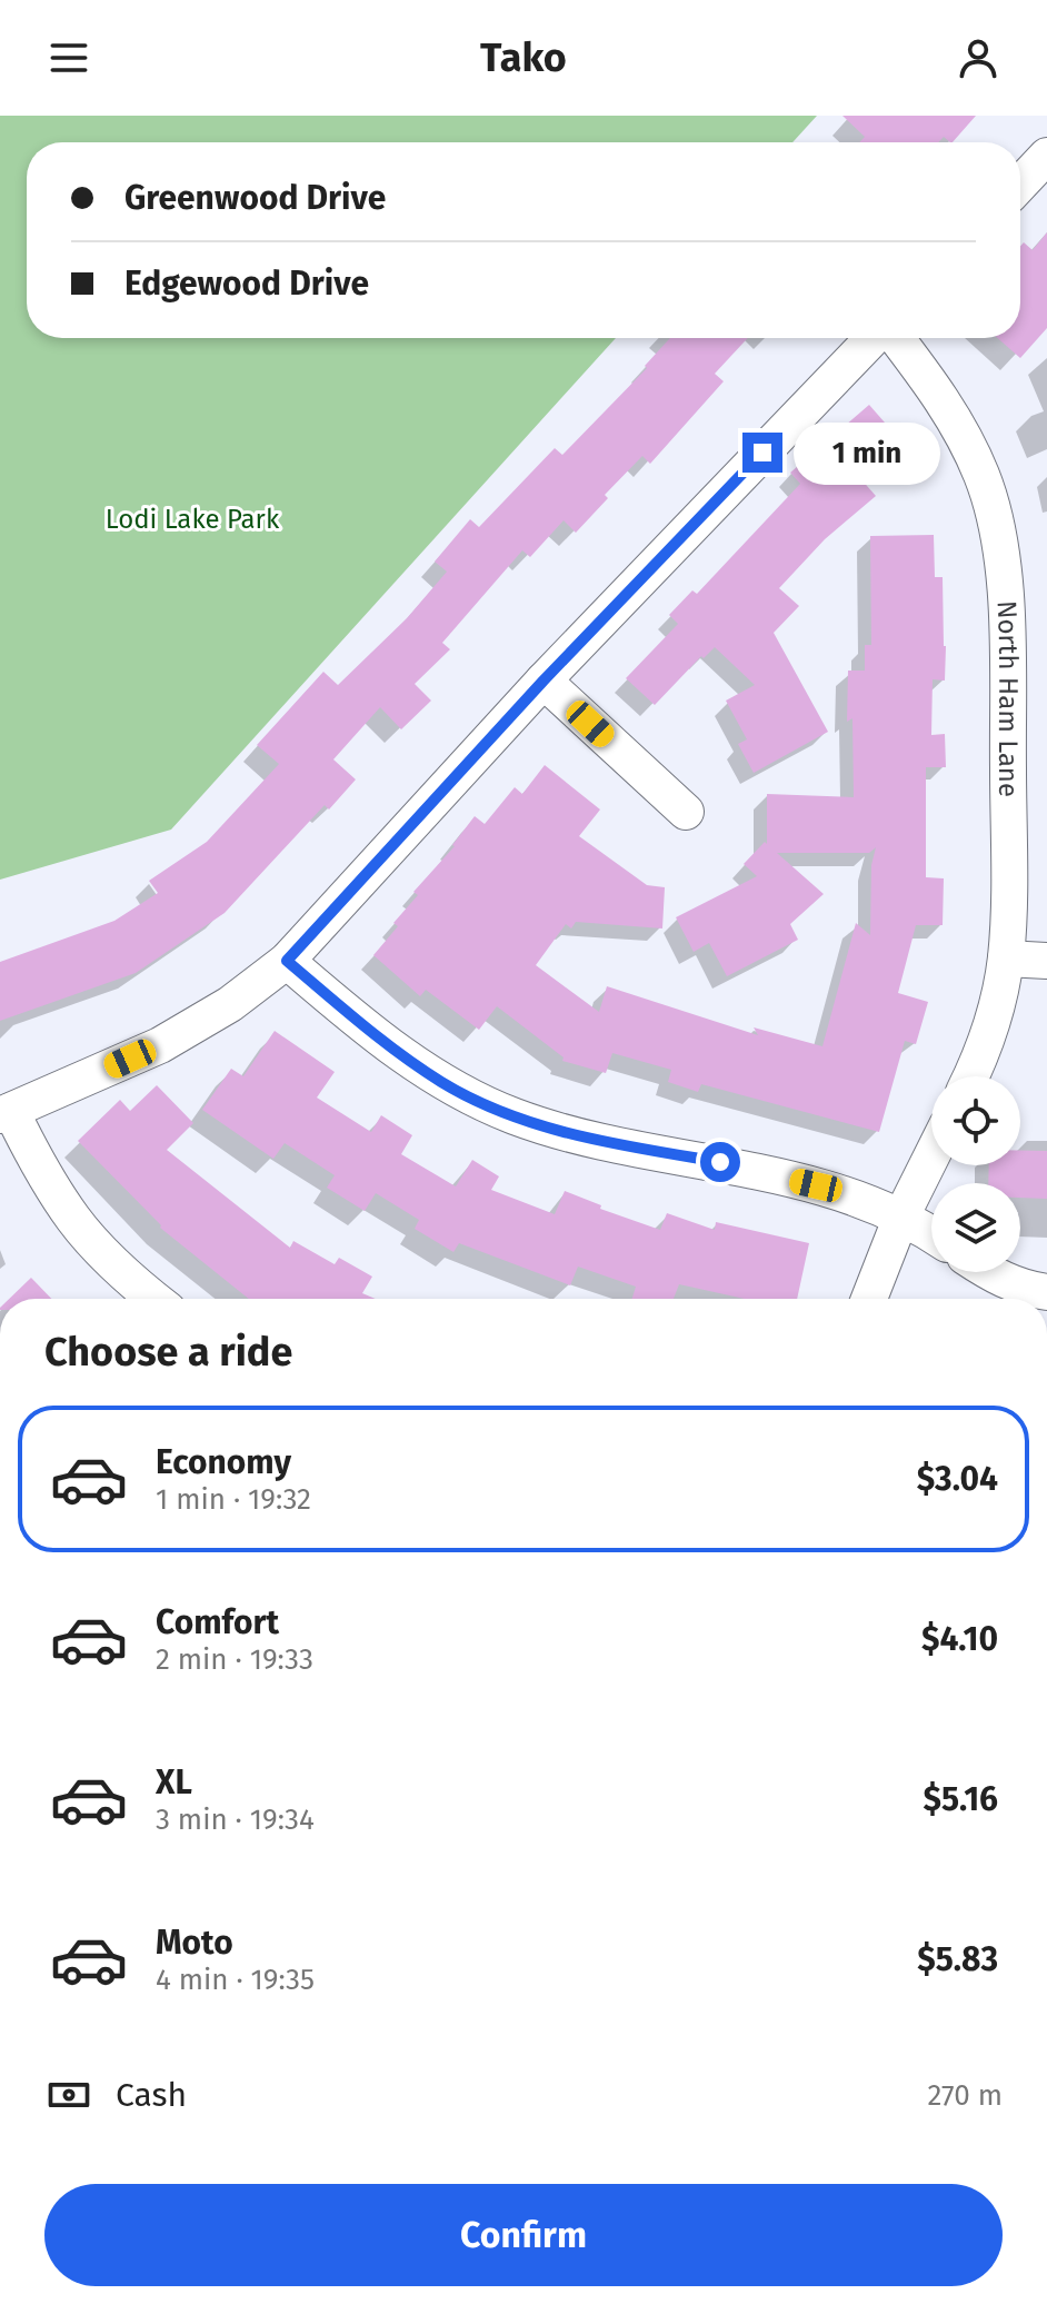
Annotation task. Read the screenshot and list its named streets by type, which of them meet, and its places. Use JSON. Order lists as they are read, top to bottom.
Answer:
{
  "streets": {
    "street": ["North Ham Lane"]
  },
  "parks": ["Lodi Lake Park"],
  "page": {
    "header": "Tako",
    "banner": ["Greenwood Drive", "Edgewood Drive"],
    "bubble": "1 min",
    "heading": "Choose a ride",
    "list": [
      {
        "name": "Economy",
        "note": "1 min · 19:32",
        "value": "$3.04"
      },
      {
        "name": "Comfort",
        "note": "2 min · 19:33",
        "value": "$4.10"
      },
      {
        "name": "XL",
        "note": "3 min · 19:34",
        "value": "$5.16"
      },
      {
        "name": "Moto",
        "note": "4 min · 19:35",
        "value": "$5.83"
      }
    ],
    "pay": ["Cash", "270 m"],
    "buttons": "Confirm"
  }
}
